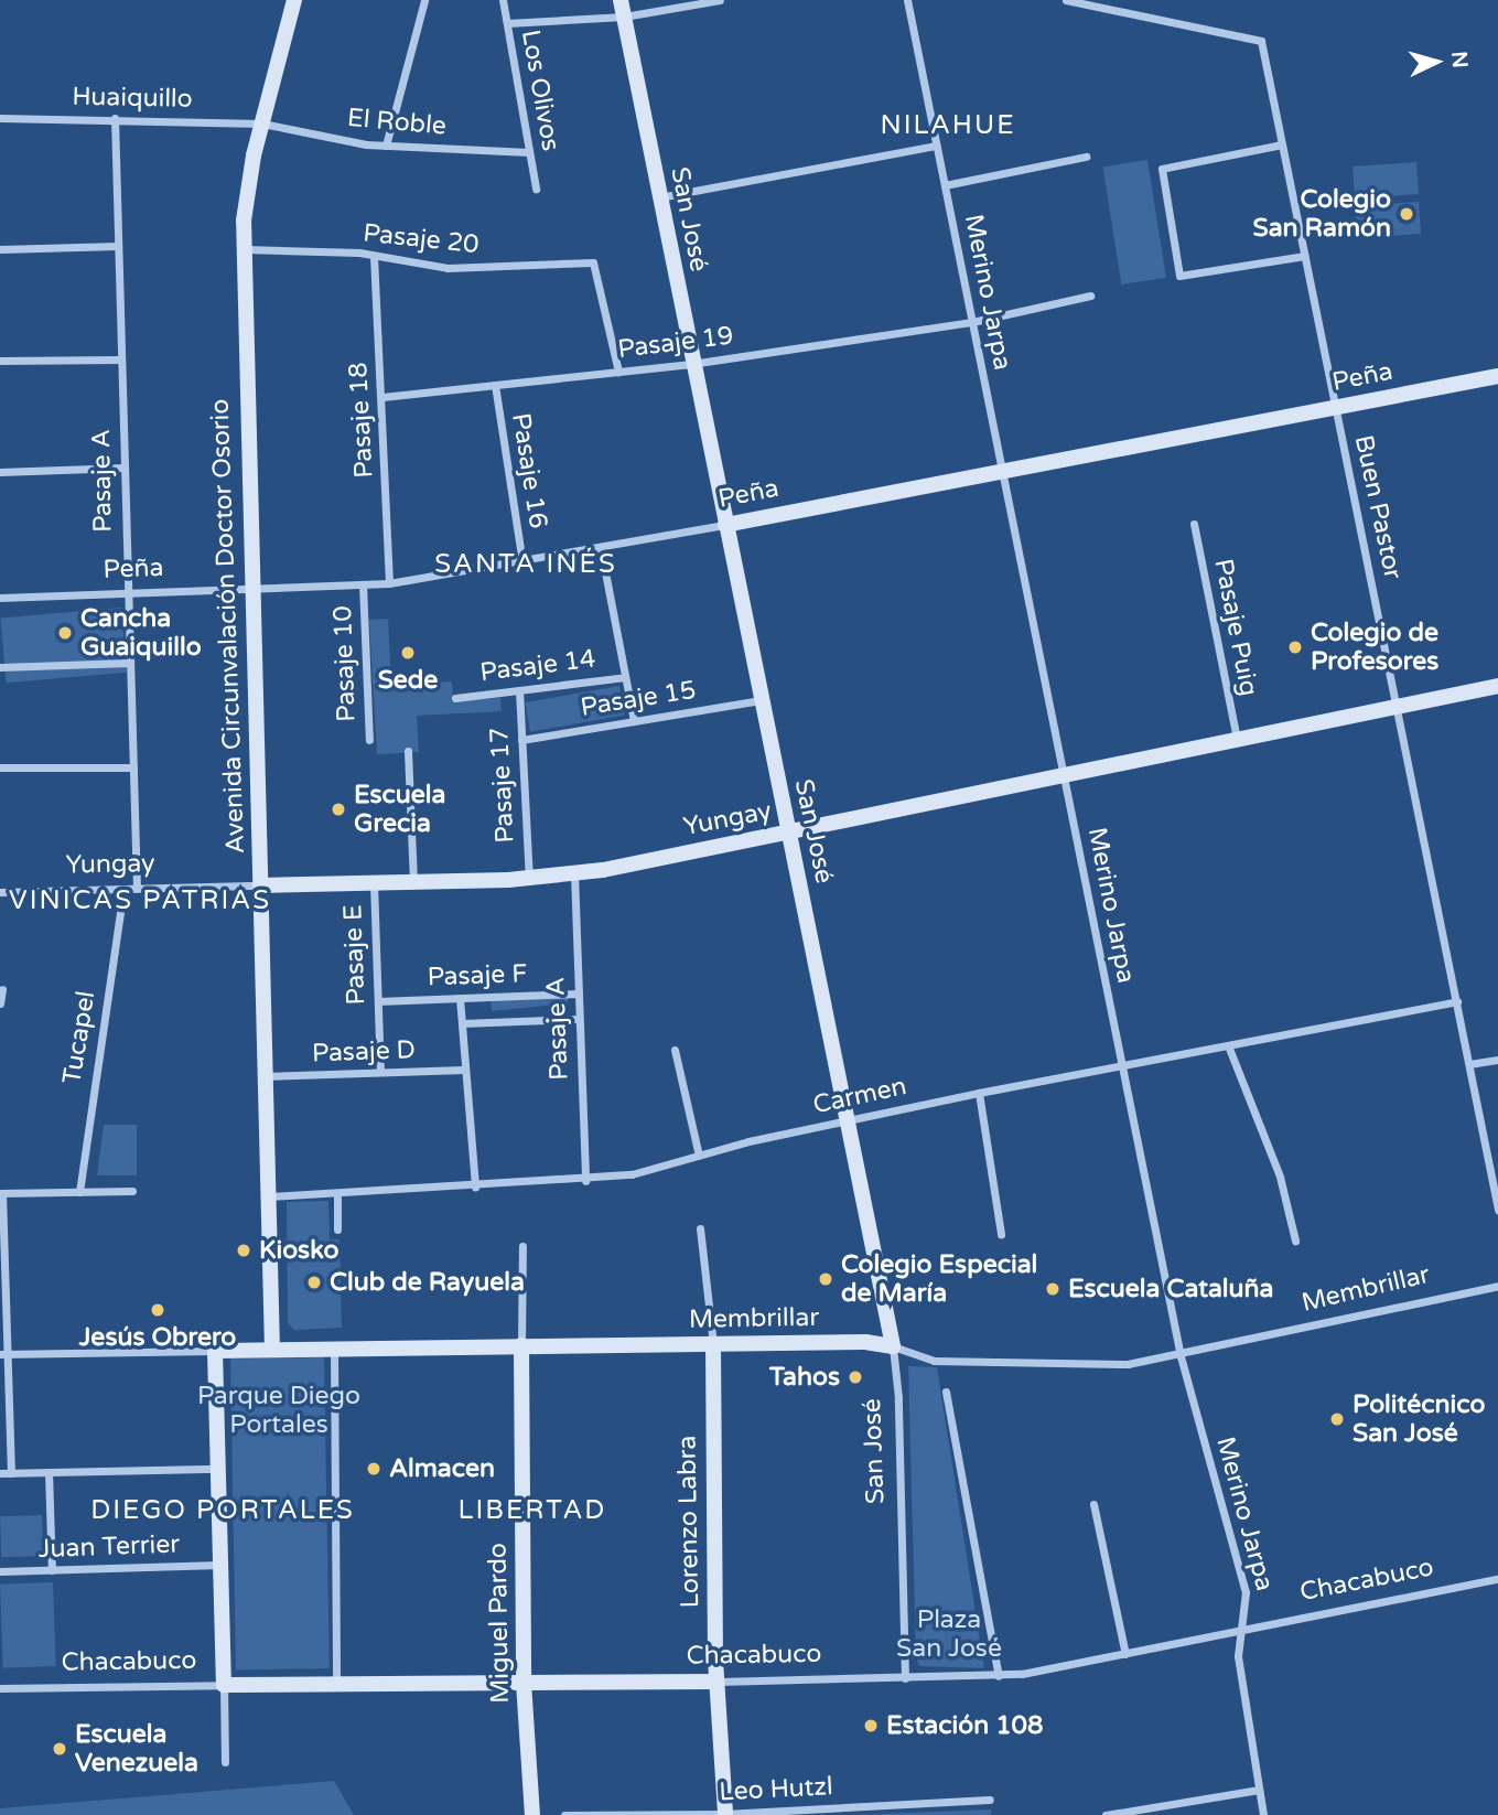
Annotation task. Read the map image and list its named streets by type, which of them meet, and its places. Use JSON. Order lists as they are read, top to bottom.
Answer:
{
  "streets": {
    "street": [
      "Los Olivos",
      "Huaiquillo",
      "El Roble",
      "San José",
      "Pasaje 20",
      "Merino Jarpa",
      "Pasaje 19",
      "Peña",
      "Pasaje 18",
      "Pasaje 16",
      "Pasaje A",
      "Buen Pastor",
      "Avenida Circunvalación Doctor Osorio",
      "Pasaje Puig",
      "Pasaje 10",
      "Pasaje 14",
      "Pasaje 15",
      "Pasaje 17",
      "Yungay",
      "Pasaje E",
      "Pasaje F",
      "Tucapel",
      "Pasaje D",
      "Carmen",
      "Membrillar",
      "Lorenzo Labra",
      "Juan Terrier",
      "Chacabuco",
      "Miguel Pardo",
      "Leo Hutzl"
    ]
  },
  "crossings": [
    ["Los Olivos", "El Roble"],
    ["Huaiquillo", "El Roble"],
    ["Huaiquillo", "Pasaje A"],
    ["Huaiquillo", "Avenida Circunvalación Doctor Osorio"],
    ["El Roble", "Avenida Circunvalación Doctor Osorio"],
    ["San José", "Pasaje 19"],
    ["San José", "Peña"],
    ["San José", "Pasaje 15"],
    ["San José", "Yungay"],
    ["San José", "Carmen"],
    ["San José", "Membrillar"],
    ["San José", "Chacabuco"],
    ["Pasaje 20", "Pasaje 19"],
    ["Pasaje 20", "Pasaje 18"],
    ["Pasaje 20", "Avenida Circunvalación Doctor Osorio"],
    ["Merino Jarpa", "Pasaje 19"],
    ["Merino Jarpa", "Peña"],
    ["Merino Jarpa", "Yungay"],
    ["Merino Jarpa", "Carmen"],
    ["Merino Jarpa", "Membrillar"],
    ["Merino Jarpa", "Chacabuco"],
    ["Pasaje 19", "Pasaje 18"],
    ["Pasaje 19", "Pasaje 16"],
    ["Peña", "Pasaje 18"],
    ["Peña", "Pasaje 16"],
    ["Peña", "Pasaje A"],
    ["Peña", "Buen Pastor"],
    ["Peña", "Avenida Circunvalación Doctor Osorio"],
    ["Peña", "Pasaje 10"],
    ["Pasaje A", "Yungay"],
    ["Pasaje A", "Pasaje F"],
    ["Pasaje A", "Carmen"],
    ["Buen Pastor", "Yungay"],
    ["Buen Pastor", "Carmen"],
    ["Avenida Circunvalación Doctor Osorio", "Yungay"],
    ["Avenida Circunvalación Doctor Osorio", "Pasaje D"],
    ["Avenida Circunvalación Doctor Osorio", "Carmen"],
    ["Avenida Circunvalación Doctor Osorio", "Membrillar"],
    ["Pasaje Puig", "Yungay"],
    ["Pasaje 14", "Pasaje 17"],
    ["Pasaje 15", "Pasaje 17"],
    ["Pasaje 17", "Yungay"],
    ["Yungay", "Pasaje E"],
    ["Yungay", "Tucapel"],
    ["Pasaje E", "Pasaje F"],
    ["Pasaje E", "Pasaje D"],
    ["Membrillar", "Lorenzo Labra"],
    ["Membrillar", "Miguel Pardo"],
    ["Lorenzo Labra", "Chacabuco"],
    ["Lorenzo Labra", "Leo Hutzl"],
    ["Chacabuco", "Miguel Pardo"]
  ],
  "districts": [
    "NILAHUE",
    "SANTA INÉS",
    "VINICAS PATRIAS",
    "DIEGO PORTALES",
    "LIBERTAD"
  ],
  "parks": ["Parque Diego Portales", "Plaza San José"],
  "places": [
    "Colegio San Ramón",
    "Cancha Guaiquillo",
    "Colegio de Profesores",
    "Sede",
    "Escuela Grecia",
    "Kiosko",
    "Colegio Especial de María",
    "Club de Rayuela",
    "Escuela Cataluña",
    "Jesús Obrero",
    "Tahos",
    "Politécnico San José",
    "Almacen",
    "Estación 108",
    "Escuela Venezuela"
  ],
  "north": "right"
}
